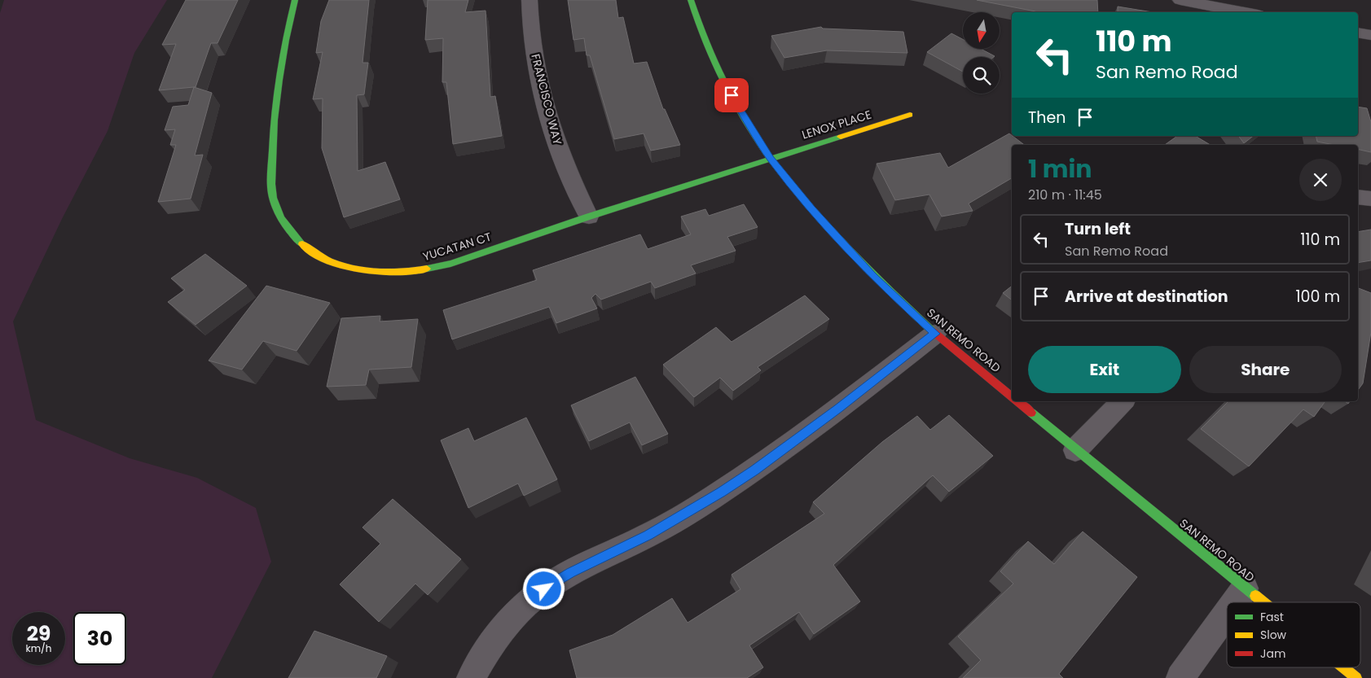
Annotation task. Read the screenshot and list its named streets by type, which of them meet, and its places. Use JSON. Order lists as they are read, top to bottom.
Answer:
{
  "streets": {
    "street": [
      "FRANCISCO WAY",
      "LENOX PLACE",
      "YUCATAN CT",
      "SAN REMO ROAD"
    ]
  },
  "crossings": [
    ["FRANCISCO WAY", "YUCATAN CT"],
    ["LENOX PLACE", "YUCATAN CT"],
    ["LENOX PLACE", "SAN REMO ROAD"],
    ["YUCATAN CT", "SAN REMO ROAD"]
  ],
  "legend": ["Fast", "Slow", "Jam"],
  "north": "bottom",
  "page": {
    "turn": ["110 m", "San Remo Road"],
    "then": "Then",
    "heading": ["1 min", "210 m · 11:45"],
    "list": [
      {
        "name": "Turn left",
        "note": "San Remo Road",
        "value": "110 m"
      },
      {
        "name": "Arrive at destination",
        "value": "100 m"
      }
    ],
    "buttons": ["Exit", "Share"],
    "speed": "29 km/h",
    "limit": "30"
  }
}
